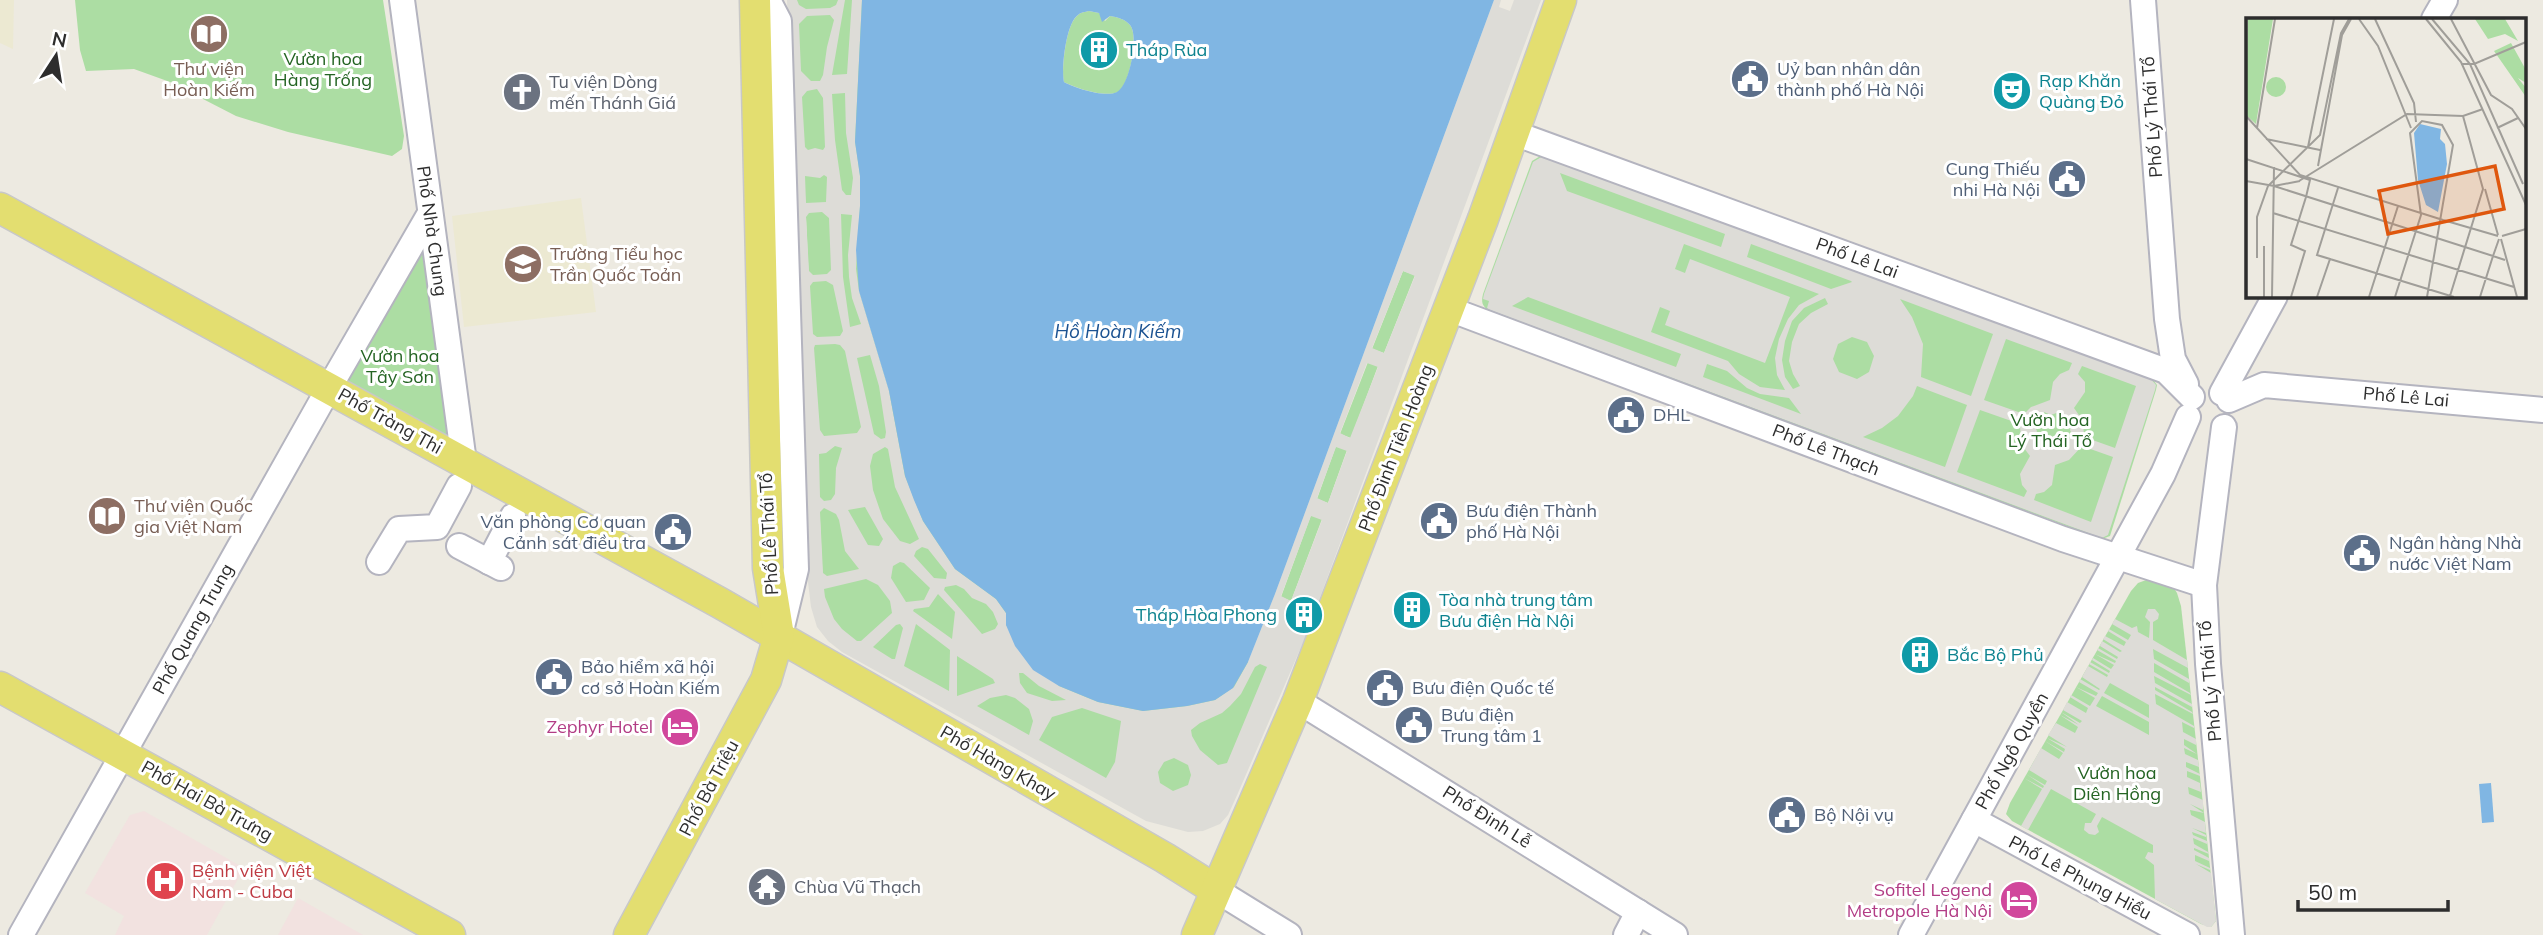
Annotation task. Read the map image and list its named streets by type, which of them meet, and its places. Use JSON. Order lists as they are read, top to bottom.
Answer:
{
  "streets": {
    "main road": [
      "Phố Tràng Thi",
      "Phố Đinh Tiên Hoàng",
      "Phố Lê Thái Tổ",
      "Phố Hàng Khay",
      "Phố Bà Triệu",
      "Phố Hai Bà Trưng"
    ],
    "street": [
      "Phố Lý Thái Tổ",
      "Phố Nhà Chung",
      "Phố Lê Lai",
      "Phố Lê Thạch",
      "Phố Quang Trung",
      "Phố Ngô Quyền",
      "Phố Đinh Lễ",
      "Phố Lê Phụng Hiểu"
    ]
  },
  "crossings": [
    ["Phố Lý Thái Tổ", "Phố Lê Lai"],
    ["Phố Lý Thái Tổ", "Phố Lê Thạch"],
    ["Phố Lý Thái Tổ", "Phố Ngô Quyền"],
    ["Phố Nhà Chung", "Phố Tràng Thi"],
    ["Phố Nhà Chung", "Phố Quang Trung"],
    ["Phố Lê Lai", "Phố Đinh Tiên Hoàng"],
    ["Phố Lê Lai", "Phố Ngô Quyền"],
    ["Phố Tràng Thi", "Phố Lê Thái Tổ"],
    ["Phố Tràng Thi", "Phố Quang Trung"],
    ["Phố Tràng Thi", "Phố Hàng Khay"],
    ["Phố Tràng Thi", "Phố Bà Triệu"],
    ["Phố Đinh Tiên Hoàng", "Phố Lê Thạch"],
    ["Phố Đinh Tiên Hoàng", "Phố Hàng Khay"],
    ["Phố Đinh Tiên Hoàng", "Phố Đinh Lễ"],
    ["Phố Lê Thạch", "Phố Ngô Quyền"],
    ["Phố Lê Thái Tổ", "Phố Hàng Khay"],
    ["Phố Lê Thái Tổ", "Phố Bà Triệu"],
    ["Phố Quang Trung", "Phố Hai Bà Trưng"],
    ["Phố Ngô Quyền", "Phố Lê Phụng Hiểu"],
    ["Phố Hàng Khay", "Phố Bà Triệu"]
  ],
  "water": ["Hồ Hoàn Kiếm"],
  "parks": [
    "Vườn hoa Hàng Trống",
    "Vườn hoa Tây Sơn",
    "Vườn hoa Lý Thái Tổ",
    "Vườn hoa Diên Hồng"
  ],
  "places": {
    "library": ["Thư viện Hoàn Kiếm", "Thư viện Quốc gia Việt Nam"],
    "building": [
      "Tháp Rùa",
      "Tòa nhà trung tâm Bưu điện Hà Nội",
      "Tháp Hòa Phong",
      "Bắc Bộ Phủ"
    ],
    "public building": [
      "Uỷ ban nhân dân thành phố Hà Nội",
      "Cung Thiếu nhi Hà Nội",
      "DHL",
      "Bưu điện Thành phố Hà Nội",
      "Văn phòng Cơ quan Cảnh sát điều tra",
      "Ngân hàng Nhà nước Việt Nam",
      "Bảo hiểm xã hội cơ sở Hoàn Kiếm",
      "Bưu điện Quốc tế",
      "Bưu điện Trung tâm 1",
      "Bộ Nội vụ"
    ],
    "theatre": ["Rạp Khăn Quàng Đỏ"],
    "church": ["Tu viện Dòng mến Thánh Giá"],
    "school or university": ["Trường Tiểu học Trần Quốc Toản"],
    "hotel": ["Zephyr Hotel", "Sofitel Legend Metropole Hà Nội"],
    "hospital": ["Bệnh viện Việt Nam - Cuba"],
    "temple": ["Chùa Vũ Thạch"]
  },
  "scale_bar": "50 m",
  "north": "top"
}
